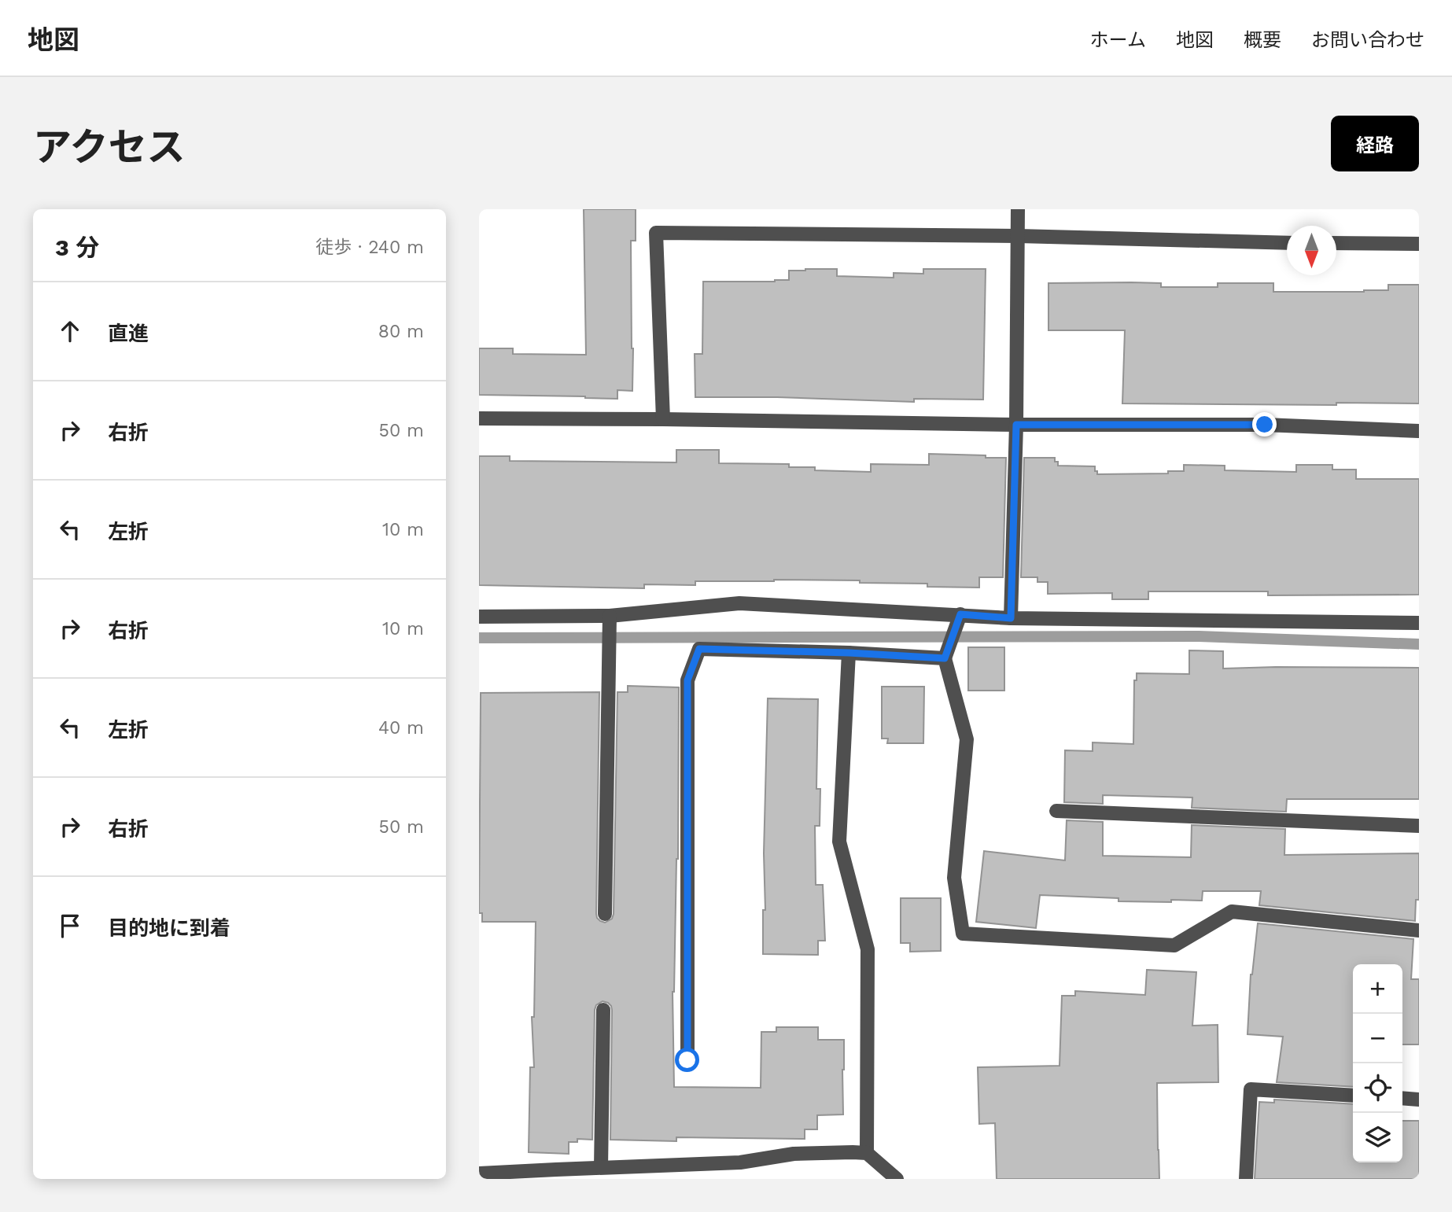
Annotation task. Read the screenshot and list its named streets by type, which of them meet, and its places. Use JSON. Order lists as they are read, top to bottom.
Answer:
{
  "north": "bottom",
  "page": {
    "header": "地図",
    "nav": [
      "ホーム",
      "地図",
      "概要",
      "お問い合わせ"
    ],
    "title": "アクセス",
    "buttons": "経路",
    "heading": ["3 分", "徒歩 · 240 m"],
    "list": [
      ["直進", "80 m"],
      ["右折", "50 m"],
      ["左折", "10 m"],
      ["右折", "10 m"],
      ["左折", "40 m"],
      ["右折", "50 m"],
      "目的地に到着"
    ],
    "map_buttons": ["+", "−"]
  }
}
